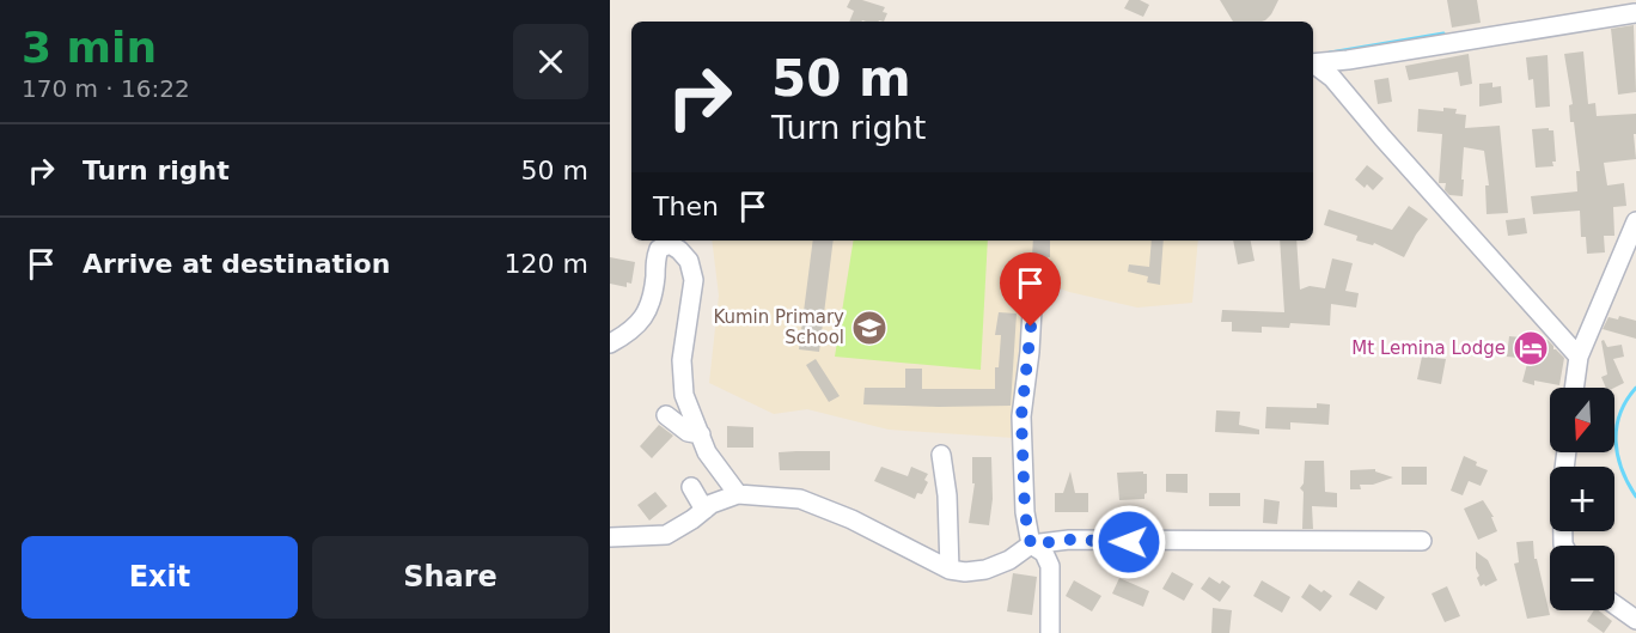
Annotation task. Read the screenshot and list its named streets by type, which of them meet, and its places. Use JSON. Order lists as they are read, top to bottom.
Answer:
{
  "places": {
    "school or university": ["Kumin Primary School"],
    "hotel": ["Mt Lemina Lodge"]
  },
  "north": "bottom",
  "page": {
    "heading": ["3 min", "170 m · 16:22"],
    "turn": ["50 m", "Turn right"],
    "list": [
      {
        "name": "Turn right",
        "value": "50 m"
      },
      {
        "name": "Arrive at destination",
        "value": "120 m"
      }
    ],
    "then": "Then",
    "map_buttons": ["+", "−"],
    "buttons": ["Exit", "Share"]
  }
}
